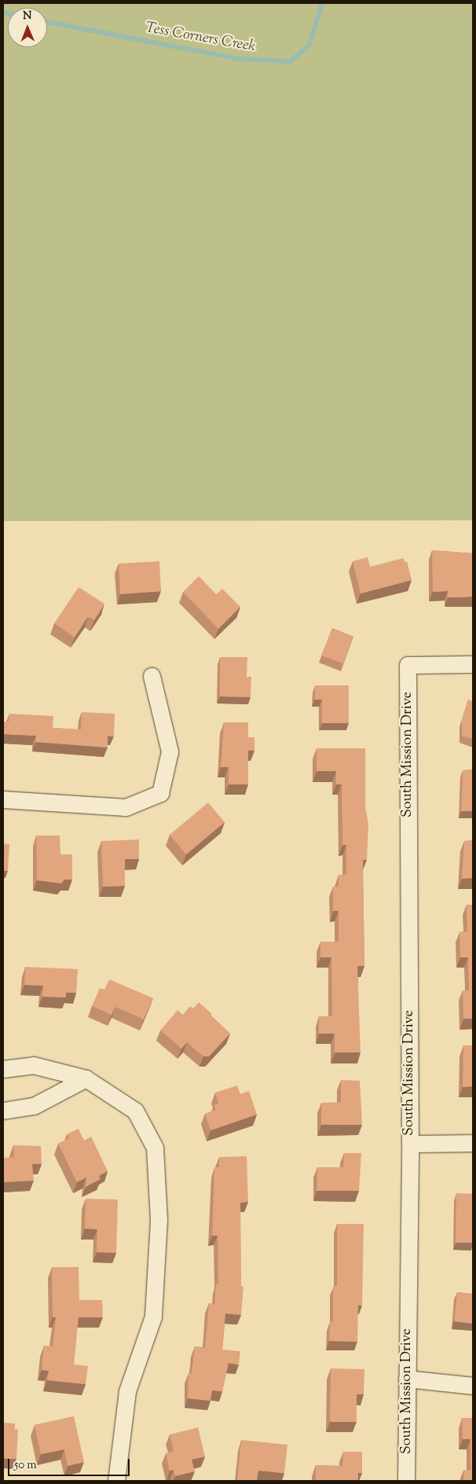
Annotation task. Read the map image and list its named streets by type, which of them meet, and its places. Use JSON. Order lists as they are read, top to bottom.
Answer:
{
  "streets": {
    "street": ["South Mission Drive"]
  },
  "water": ["Tess Corners Creek"],
  "scale_bar": "50 m",
  "north": "top"
}
